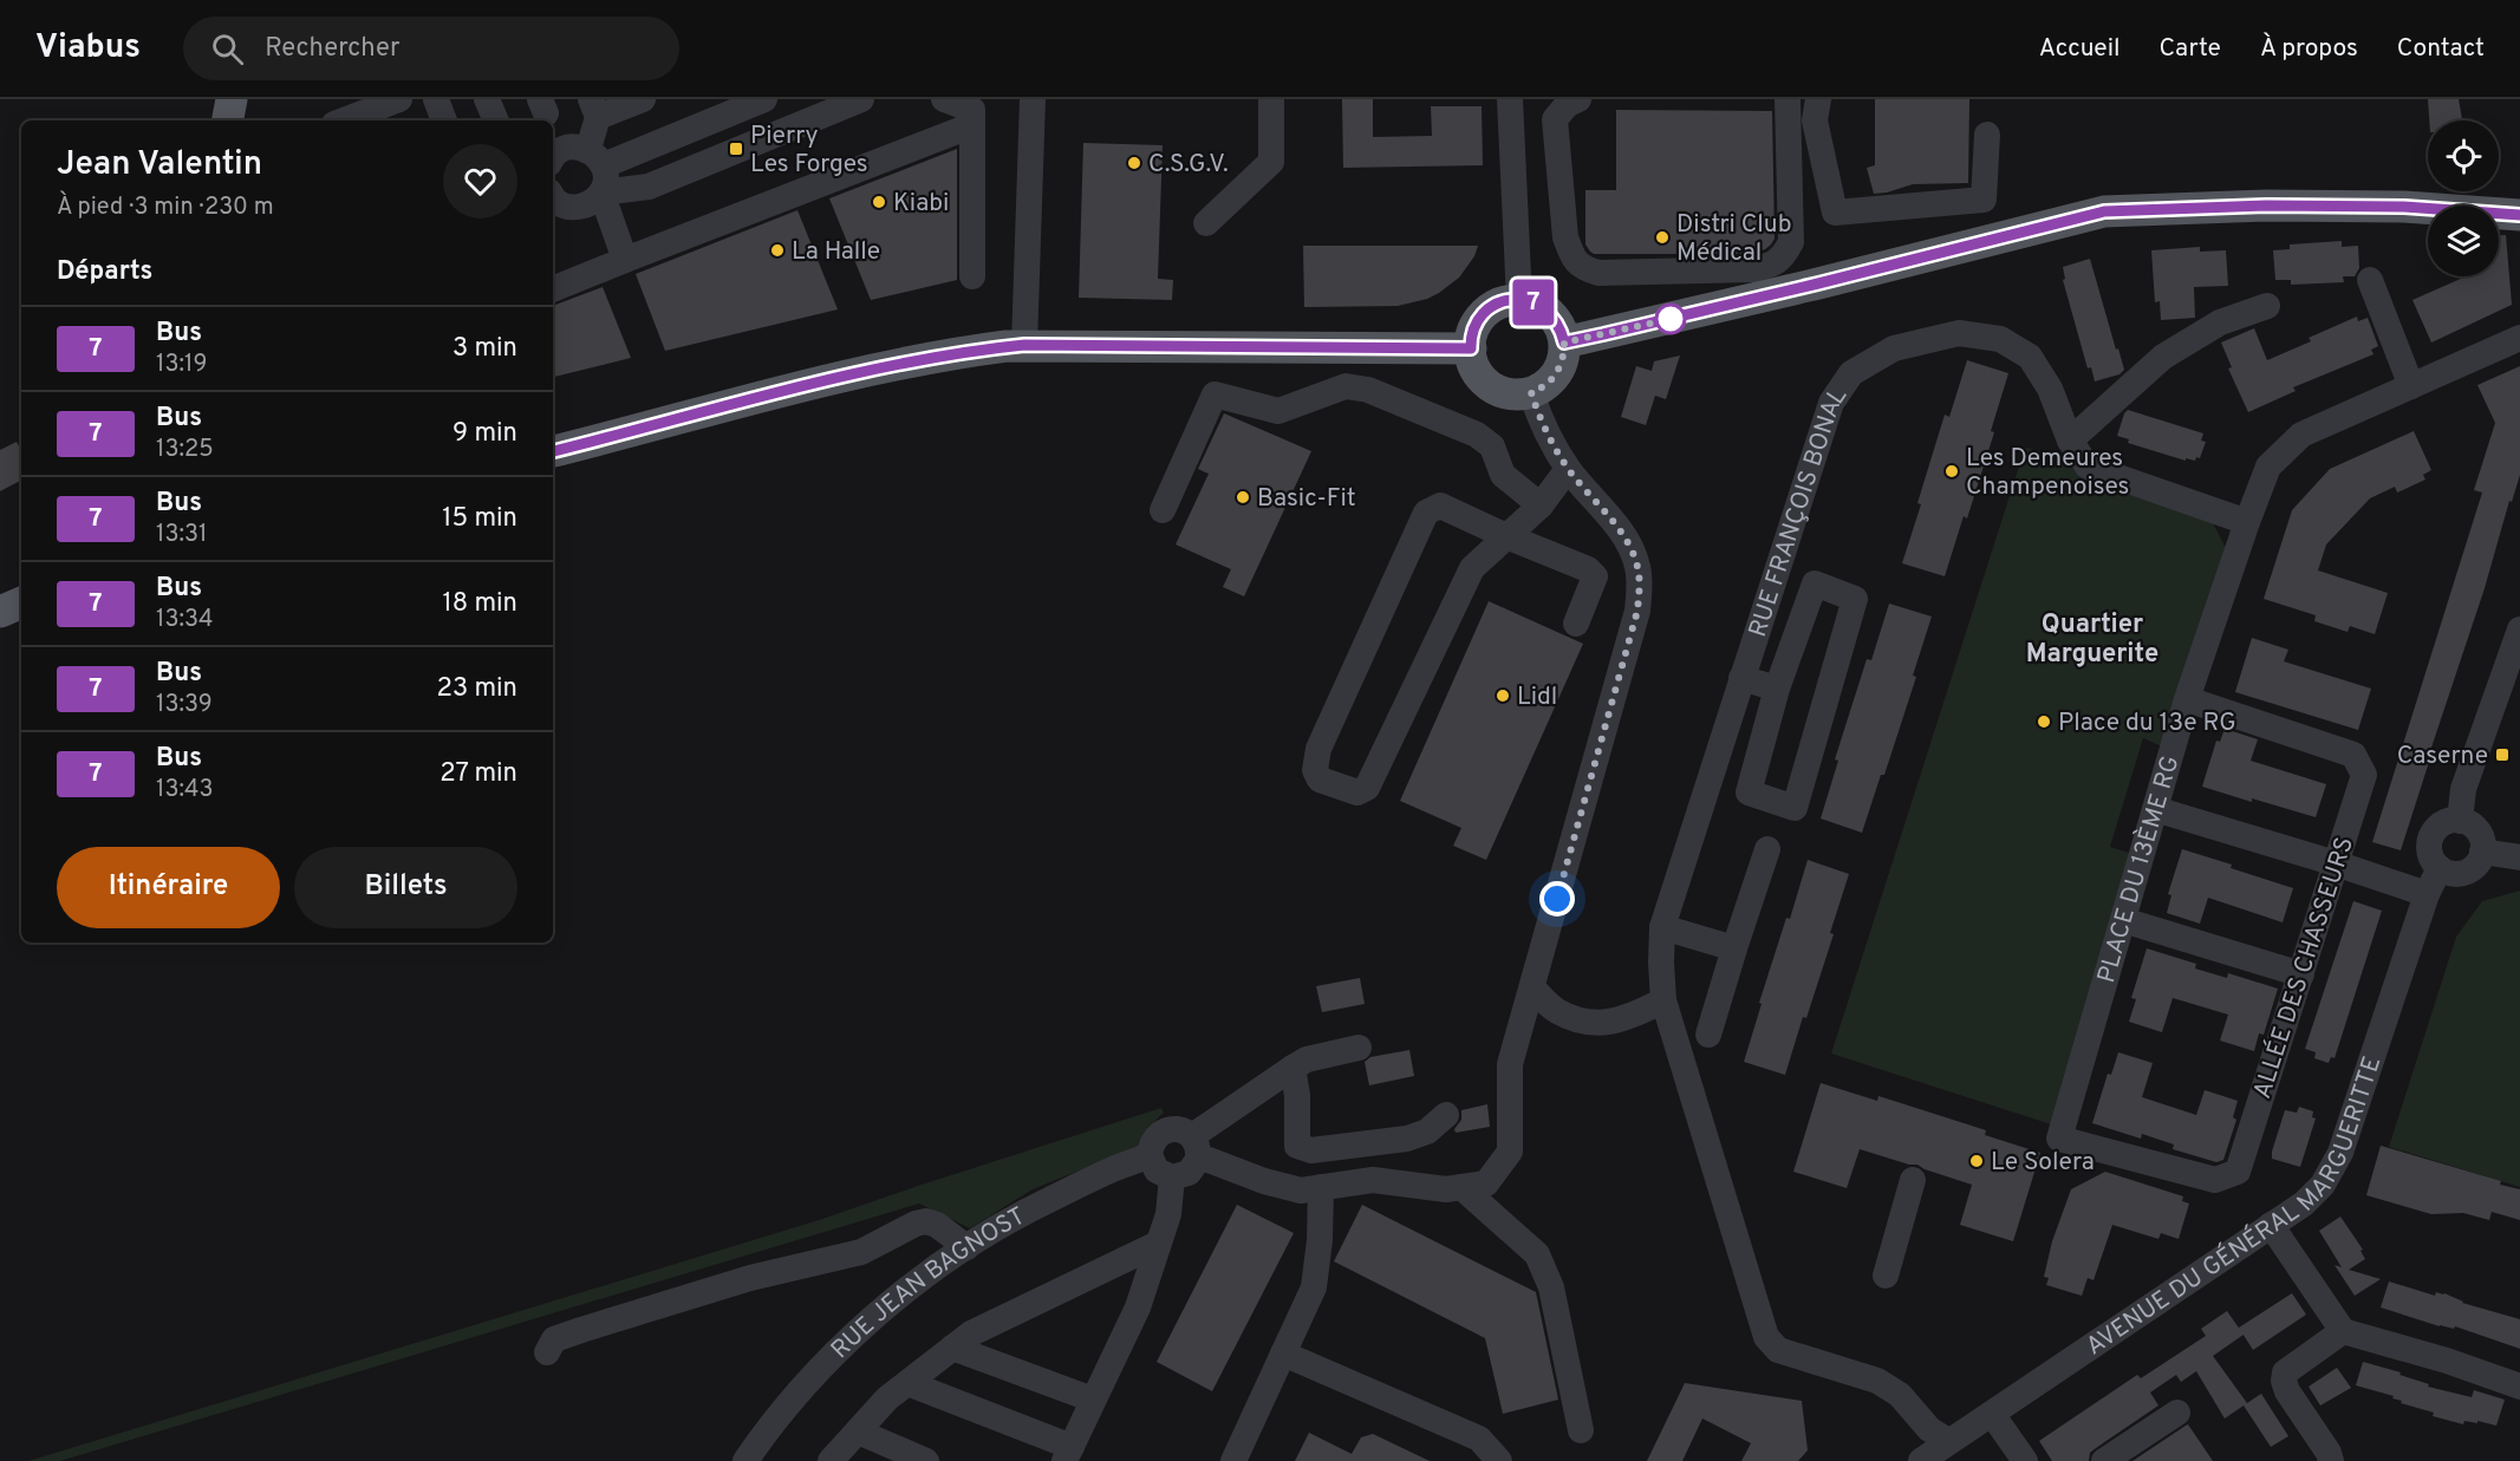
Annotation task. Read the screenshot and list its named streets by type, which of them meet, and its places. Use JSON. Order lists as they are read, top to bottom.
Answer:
{
  "streets": {
    "street": [
      "RUE FRANÇOIS BONAL",
      "PLACE DU 13ÈME RG",
      "ALLÉE DES CHASSEURS",
      "AVENUE DU GÉNÉRAL MARGUERITTE",
      "RUE JEAN BAGNOST"
    ]
  },
  "crossings": [
    ["RUE FRANÇOIS BONAL", "PLACE DU 13ÈME RG"],
    ["RUE FRANÇOIS BONAL", "AVENUE DU GÉNÉRAL MARGUERITTE"],
    ["PLACE DU 13ÈME RG", "ALLÉE DES CHASSEURS"]
  ],
  "districts": ["Quartier Marguerite"],
  "places": {
    "transit": ["Pierry Les Forges", "Caserne"],
    "other": [
      "C.S.G.V.",
      "Kiabi",
      "Distri Club Médical",
      "La Halle",
      "Les Demeures Champenoises",
      "Basic-Fit",
      "Lidl",
      "Place du 13e RG",
      "Le Solera"
    ]
  },
  "lines": ["bus line 7"],
  "page": {
    "header": "Viabus",
    "search": "Rechercher",
    "nav": [
      "Accueil",
      "Carte",
      "À propos",
      "Contact"
    ],
    "on_map": "7",
    "heading": [
      ["Jean Valentin", "À pied · 3 min · 230 m"],
      "Départs"
    ],
    "list": [
      {
        "mark": "7",
        "name": "Bus",
        "note": "13:19",
        "value": "3 min"
      },
      {
        "mark": "7",
        "name": "Bus",
        "note": "13:25",
        "value": "9 min"
      },
      {
        "mark": "7",
        "name": "Bus",
        "note": "13:31",
        "value": "15 min"
      },
      {
        "mark": "7",
        "name": "Bus",
        "note": "13:34",
        "value": "18 min"
      },
      {
        "mark": "7",
        "name": "Bus",
        "note": "13:39",
        "value": "23 min"
      },
      {
        "mark": "7",
        "name": "Bus",
        "note": "13:43",
        "value": "27 min"
      }
    ],
    "buttons": ["Itinéraire", "Billets"]
  }
}
